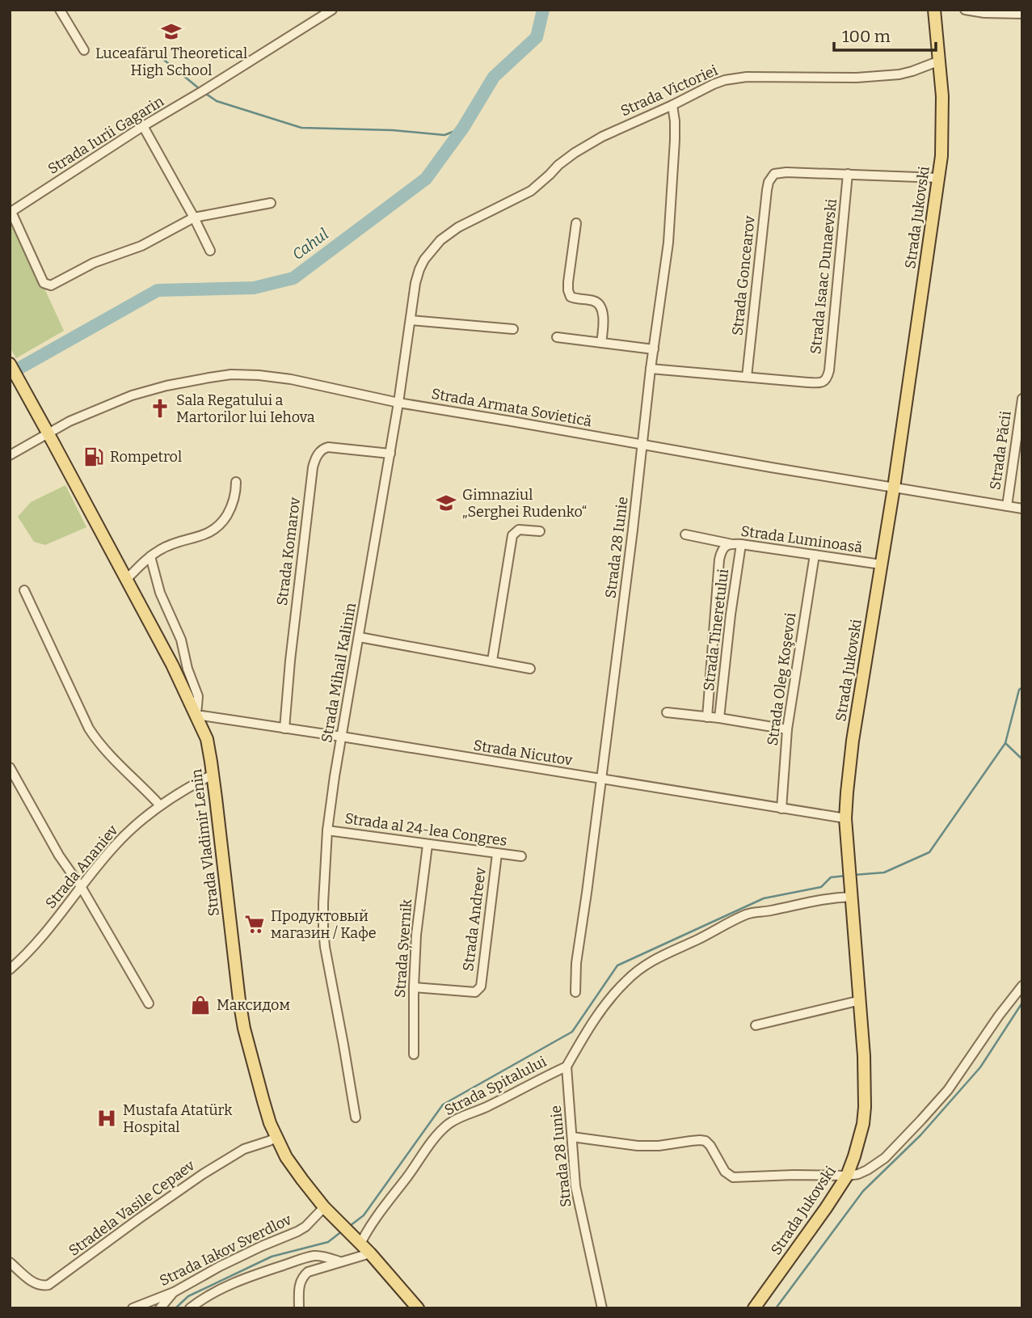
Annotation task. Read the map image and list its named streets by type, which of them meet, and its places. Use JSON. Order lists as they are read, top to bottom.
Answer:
{
  "streets": {
    "main road": ["Strada Jukovski", "Strada Vladimir Lenin"],
    "street": [
      "Strada Victoriei",
      "Strada Iurii Gagarin",
      "Strada Goncearov",
      "Strada Isaac Dunaevski",
      "Strada Armata Sovietică",
      "Strada Păcii",
      "Strada Luminoasă",
      "Strada 28 Iunie",
      "Strada Komarov",
      "Strada Tineretului",
      "Strada Mihail Kalinin",
      "Strada Oleg Koşevoi",
      "Strada Nicutov",
      "Strada al 24-lea Congres",
      "Strada Ananiev",
      "Strada Andreev",
      "Strada Șvernik",
      "Strada Spitalului",
      "Stradela Vasile Cepaev",
      "Strada Iakov Sverdlov"
    ]
  },
  "crossings": [
    ["Strada Victoriei", "Strada Jukovski"],
    ["Strada Victoriei", "Strada 28 Iunie"],
    ["Strada Victoriei", "Strada Mihail Kalinin"],
    ["Strada Jukovski", "Strada Armata Sovietică"],
    ["Strada Jukovski", "Strada Luminoasă"],
    ["Strada Jukovski", "Strada Nicutov"],
    ["Strada Goncearov", "Strada Isaac Dunaevski"],
    ["Strada Armata Sovietică", "Strada Păcii"],
    ["Strada Armata Sovietică", "Strada 28 Iunie"],
    ["Strada Armata Sovietică", "Strada Mihail Kalinin"],
    ["Strada Armata Sovietică", "Strada Vladimir Lenin"],
    ["Strada Luminoasă", "Strada Tineretului"],
    ["Strada Luminoasă", "Strada Oleg Koşevoi"],
    ["Strada 28 Iunie", "Strada Nicutov"],
    ["Strada 28 Iunie", "Strada Spitalului"],
    ["Strada Komarov", "Strada Mihail Kalinin"],
    ["Strada Komarov", "Strada Nicutov"],
    ["Strada Mihail Kalinin", "Strada Nicutov"],
    ["Strada Mihail Kalinin", "Strada al 24-lea Congres"],
    ["Strada Oleg Koşevoi", "Strada Nicutov"],
    ["Strada Nicutov", "Strada Vladimir Lenin"],
    ["Strada al 24-lea Congres", "Strada Andreev"],
    ["Strada al 24-lea Congres", "Strada Șvernik"],
    ["Strada Vladimir Lenin", "Strada Ananiev"],
    ["Strada Vladimir Lenin", "Strada Spitalului"],
    ["Strada Vladimir Lenin", "Stradela Vasile Cepaev"],
    ["Strada Vladimir Lenin", "Strada Iakov Sverdlov"],
    ["Strada Andreev", "Strada Șvernik"]
  ],
  "water": ["Cahul"],
  "places": {
    "school or university": ["Luceafărul Theoretical High School", "Gimnaziul „Serghei Rudenko“"],
    "church": ["Sala Regatului a Martorilor lui Iehova"],
    "fuel station": ["Rompetrol"],
    "supermarket": ["Продуктовый магазин / Кафе"],
    "shop": ["Максидом"],
    "hospital": ["Mustafa Atatürk Hospital"]
  },
  "scale_bar": "100 m"
}
